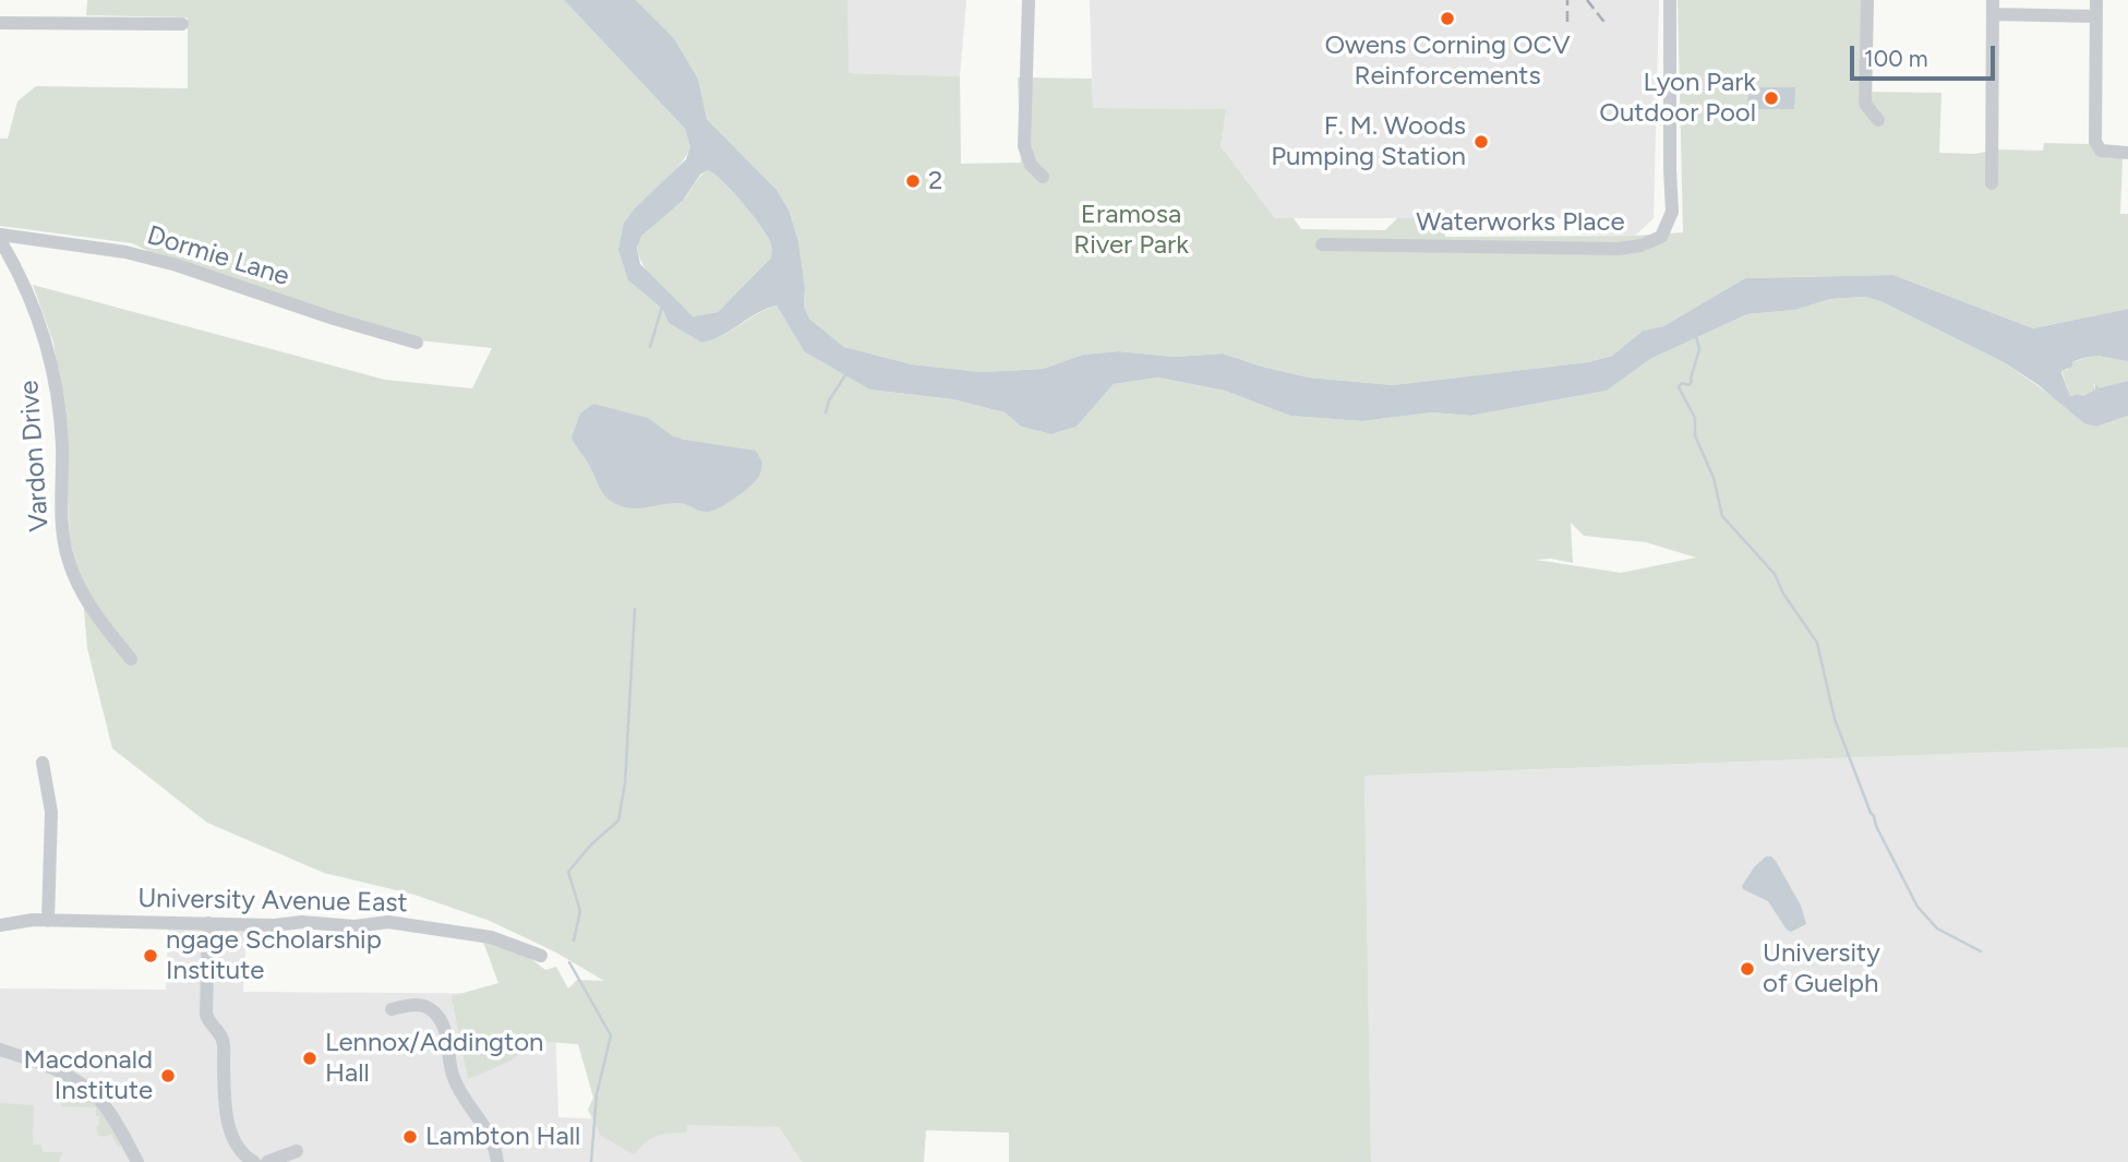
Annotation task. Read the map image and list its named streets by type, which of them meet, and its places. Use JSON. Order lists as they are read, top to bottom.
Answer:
{
  "streets": {
    "street": [
      "Waterworks Place",
      "Dormie Lane",
      "Vardon Drive",
      "University Avenue East"
    ]
  },
  "crossings": [
    ["Dormie Lane", "Vardon Drive"]
  ],
  "parks": ["Eramosa River Park"],
  "places": [
    "Owens Corning OCV Reinforcements",
    "Lyon Park Outdoor Pool",
    "F. M. Woods Pumping Station",
    "2",
    "ngage Scholarship Institute",
    "University of Guelph",
    "Lennox/Addington Hall",
    "Macdonald Institute",
    "Lambton Hall"
  ],
  "scale_bar": "100 m"
}
